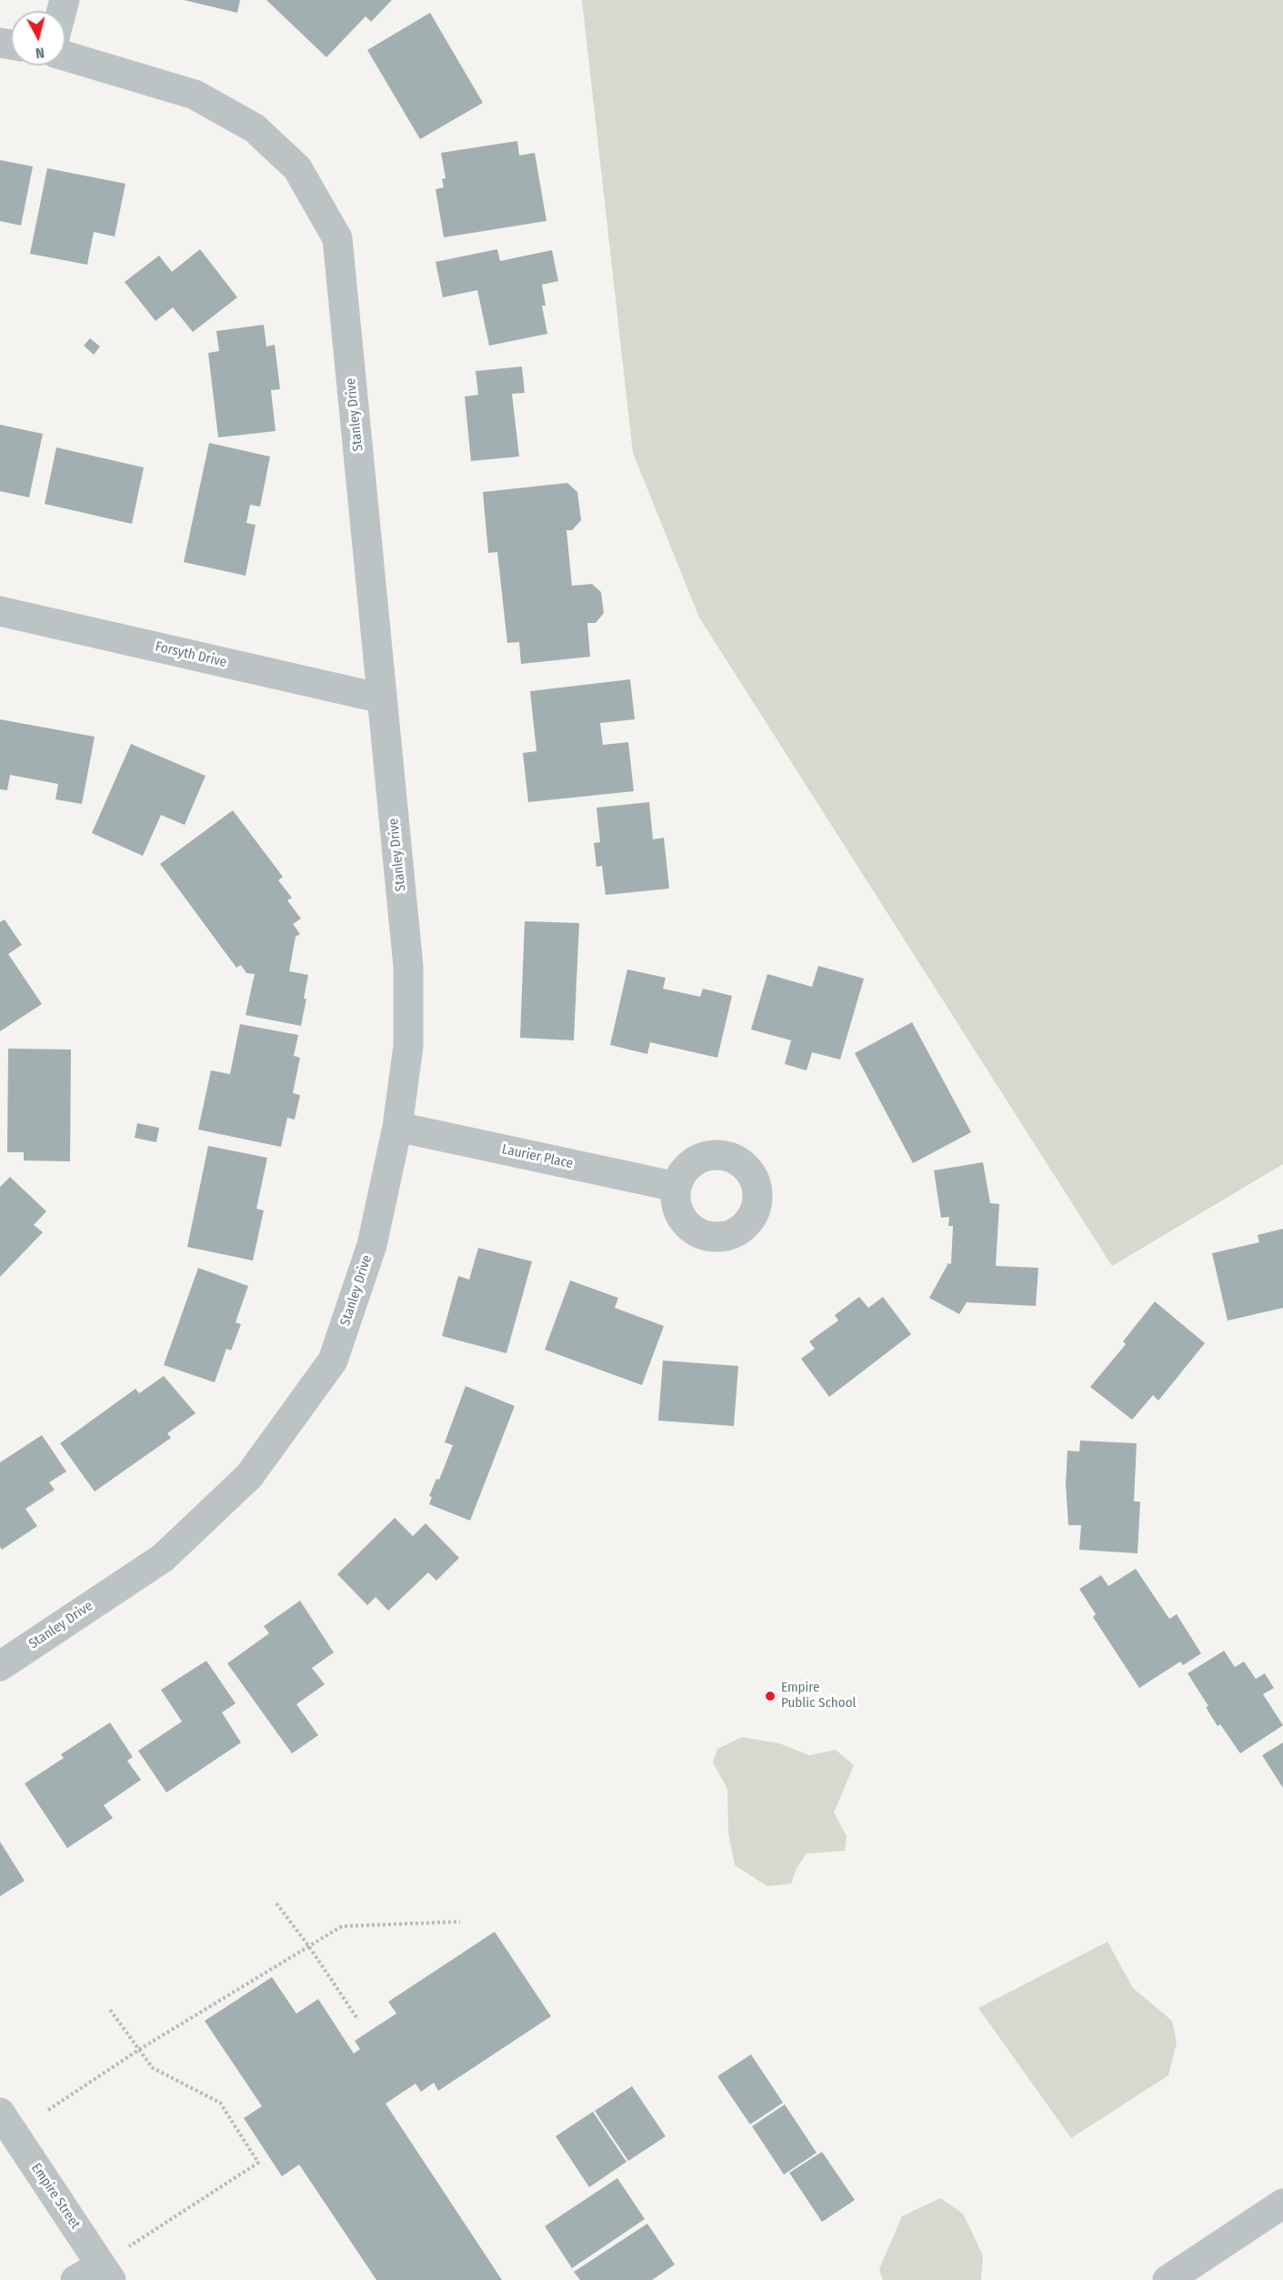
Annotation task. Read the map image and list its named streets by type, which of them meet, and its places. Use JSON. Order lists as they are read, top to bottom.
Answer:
{
  "streets": {
    "street": [
      "Stanley Drive",
      "Forsyth Drive",
      "Laurier Place",
      "Empire Street"
    ]
  },
  "crossings": [
    ["Stanley Drive", "Forsyth Drive"],
    ["Stanley Drive", "Laurier Place"]
  ],
  "places": ["Empire Public School"],
  "north": "bottom"
}
